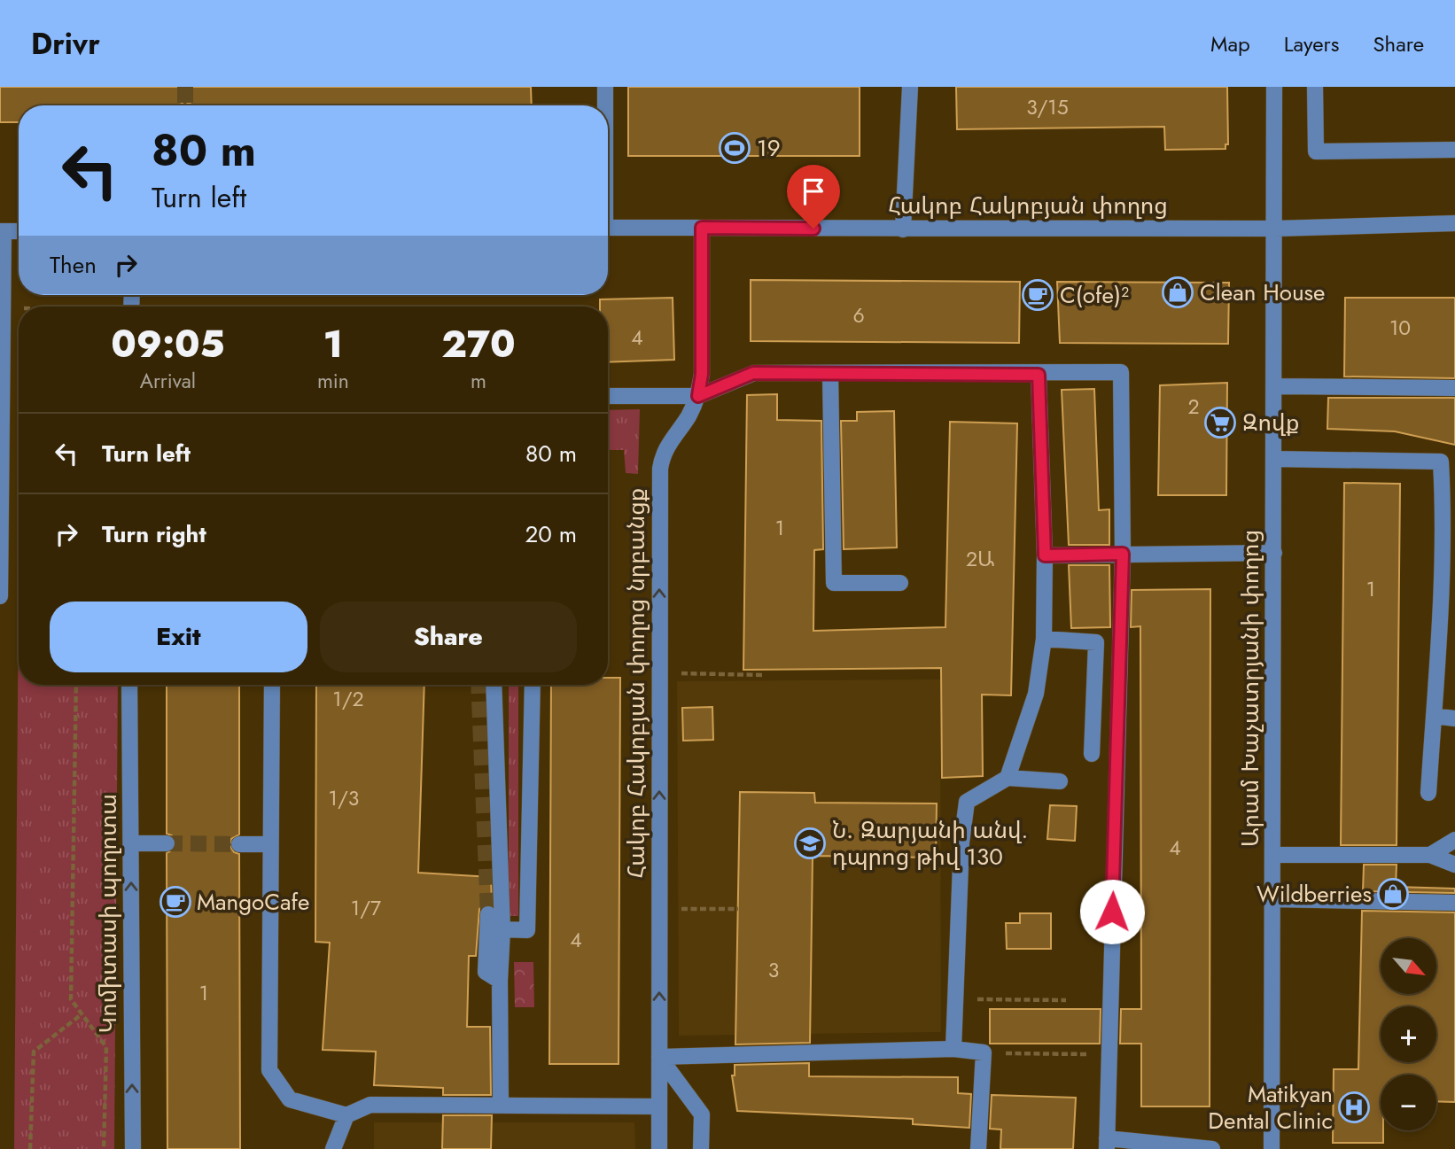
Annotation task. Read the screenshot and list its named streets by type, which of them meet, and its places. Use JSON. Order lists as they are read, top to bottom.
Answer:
{
  "streets": {
    "street": [
      "Հակոբ Հակոբյան փողոց",
      "Հակոբ Հակոբյան փողոց նրբանցք",
      "Արամ Խաչատրյանի փողոց",
      "Կոմիտասի պողոտա"
    ]
  },
  "crossings": [
    ["Հակոբ Հակոբյան փողոց", "Հակոբ Հակոբյան փողոց նրբանցք"],
    ["Հակոբ Հակոբյան փողոց", "Արամ Խաչատրյանի փողոց"]
  ],
  "one_way": ["Կոմիտասի պողոտա"],
  "places": {
    "sports": ["19"],
    "shop": ["Clean House", "Wildberries"],
    "cafe": ["C(ofe)²", "MangoCafe"],
    "supermarket": ["Զովք"],
    "school or university": ["Ն. Զարյանի անվ. դպրոց թիվ 130"],
    "hospital": ["Matikyan Dental Clinic"]
  },
  "house_numbers": [
    "3/15",
    "6",
    "10",
    "4",
    "2",
    "1",
    "2Ա",
    "1",
    "1/2",
    "1/3",
    "4",
    "1/7",
    "4",
    "3",
    "1"
  ],
  "north": "bottom right",
  "page": {
    "header": "Drivr",
    "nav": ["Map", "Layers", "Share"],
    "turn": ["80 m", "Turn left"],
    "then": "Then",
    "eta": [
      "09:05",
      "Arrival",
      "1",
      "min",
      "270",
      "m"
    ],
    "list": [
      {
        "name": "Turn left",
        "value": "80 m"
      },
      {
        "name": "Turn right",
        "value": "20 m"
      }
    ],
    "buttons": ["Exit", "Share"],
    "map_buttons": ["+", "−"]
  }
}
